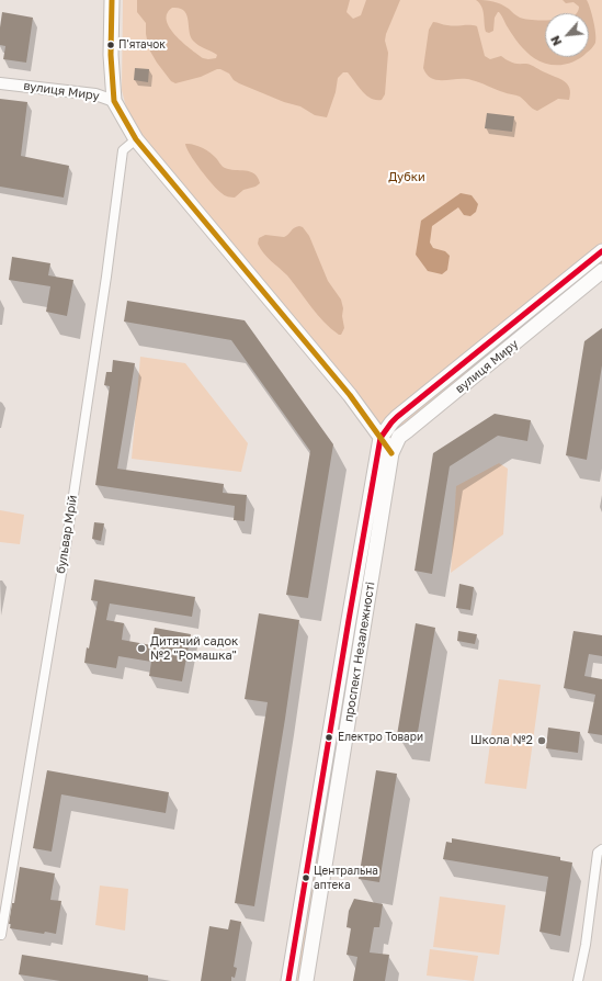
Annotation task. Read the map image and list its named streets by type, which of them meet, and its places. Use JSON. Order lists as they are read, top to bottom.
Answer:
{
  "streets": {
    "street": ["вулиця Миру", "бульвар Мрій", "проспект Незалежності"]
  },
  "crossings": [
    ["вулиця Миру", "бульвар Мрій"],
    ["вулиця Миру", "проспект Незалежності"]
  ],
  "parks": ["Дубки"],
  "places": [
    "П'ятачок",
    "Дитячий садок №2 \"Ромашка\"",
    "Електро Товари",
    "Школа №2",
    "Центральна аптека"
  ],
  "north": "bottom left"
}
